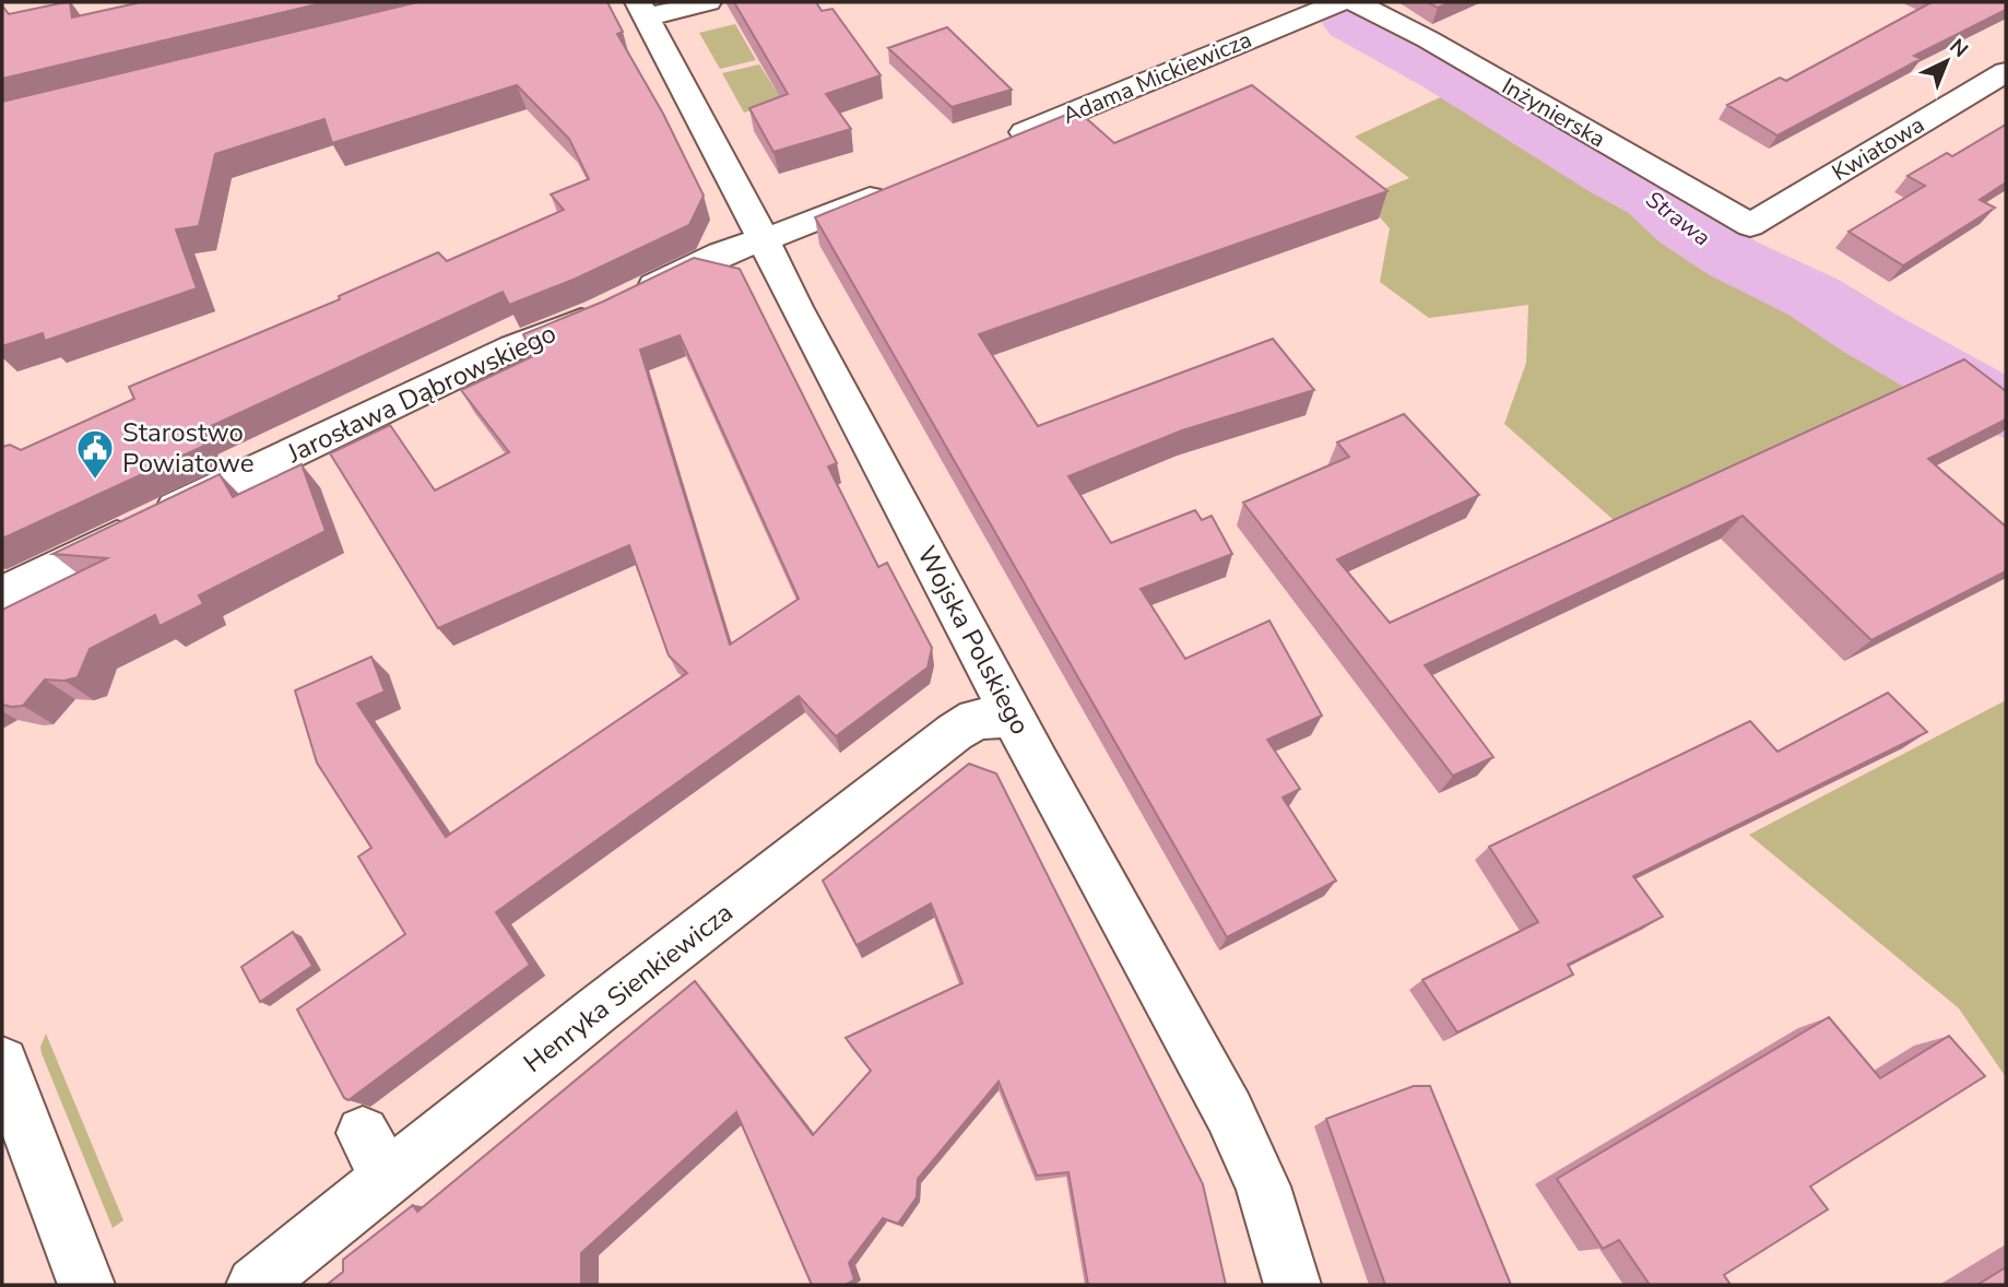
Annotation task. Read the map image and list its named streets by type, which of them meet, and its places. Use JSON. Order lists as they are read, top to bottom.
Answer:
{
  "streets": {
    "street": [
      "Adama Mickiewicza",
      "Inżynierska",
      "Kwiatowa",
      "Jarosława Dąbrowskiego",
      "Wojska Polskiego",
      "Henryka Sienkiewicza"
    ]
  },
  "crossings": [
    ["Adama Mickiewicza", "Inżynierska"],
    ["Inżynierska", "Kwiatowa"],
    ["Jarosława Dąbrowskiego", "Wojska Polskiego"],
    ["Wojska Polskiego", "Henryka Sienkiewicza"]
  ],
  "water": ["Strawa"],
  "places": {
    "public building": ["Starostwo Powiatowe"]
  },
  "north": "top right"
}
